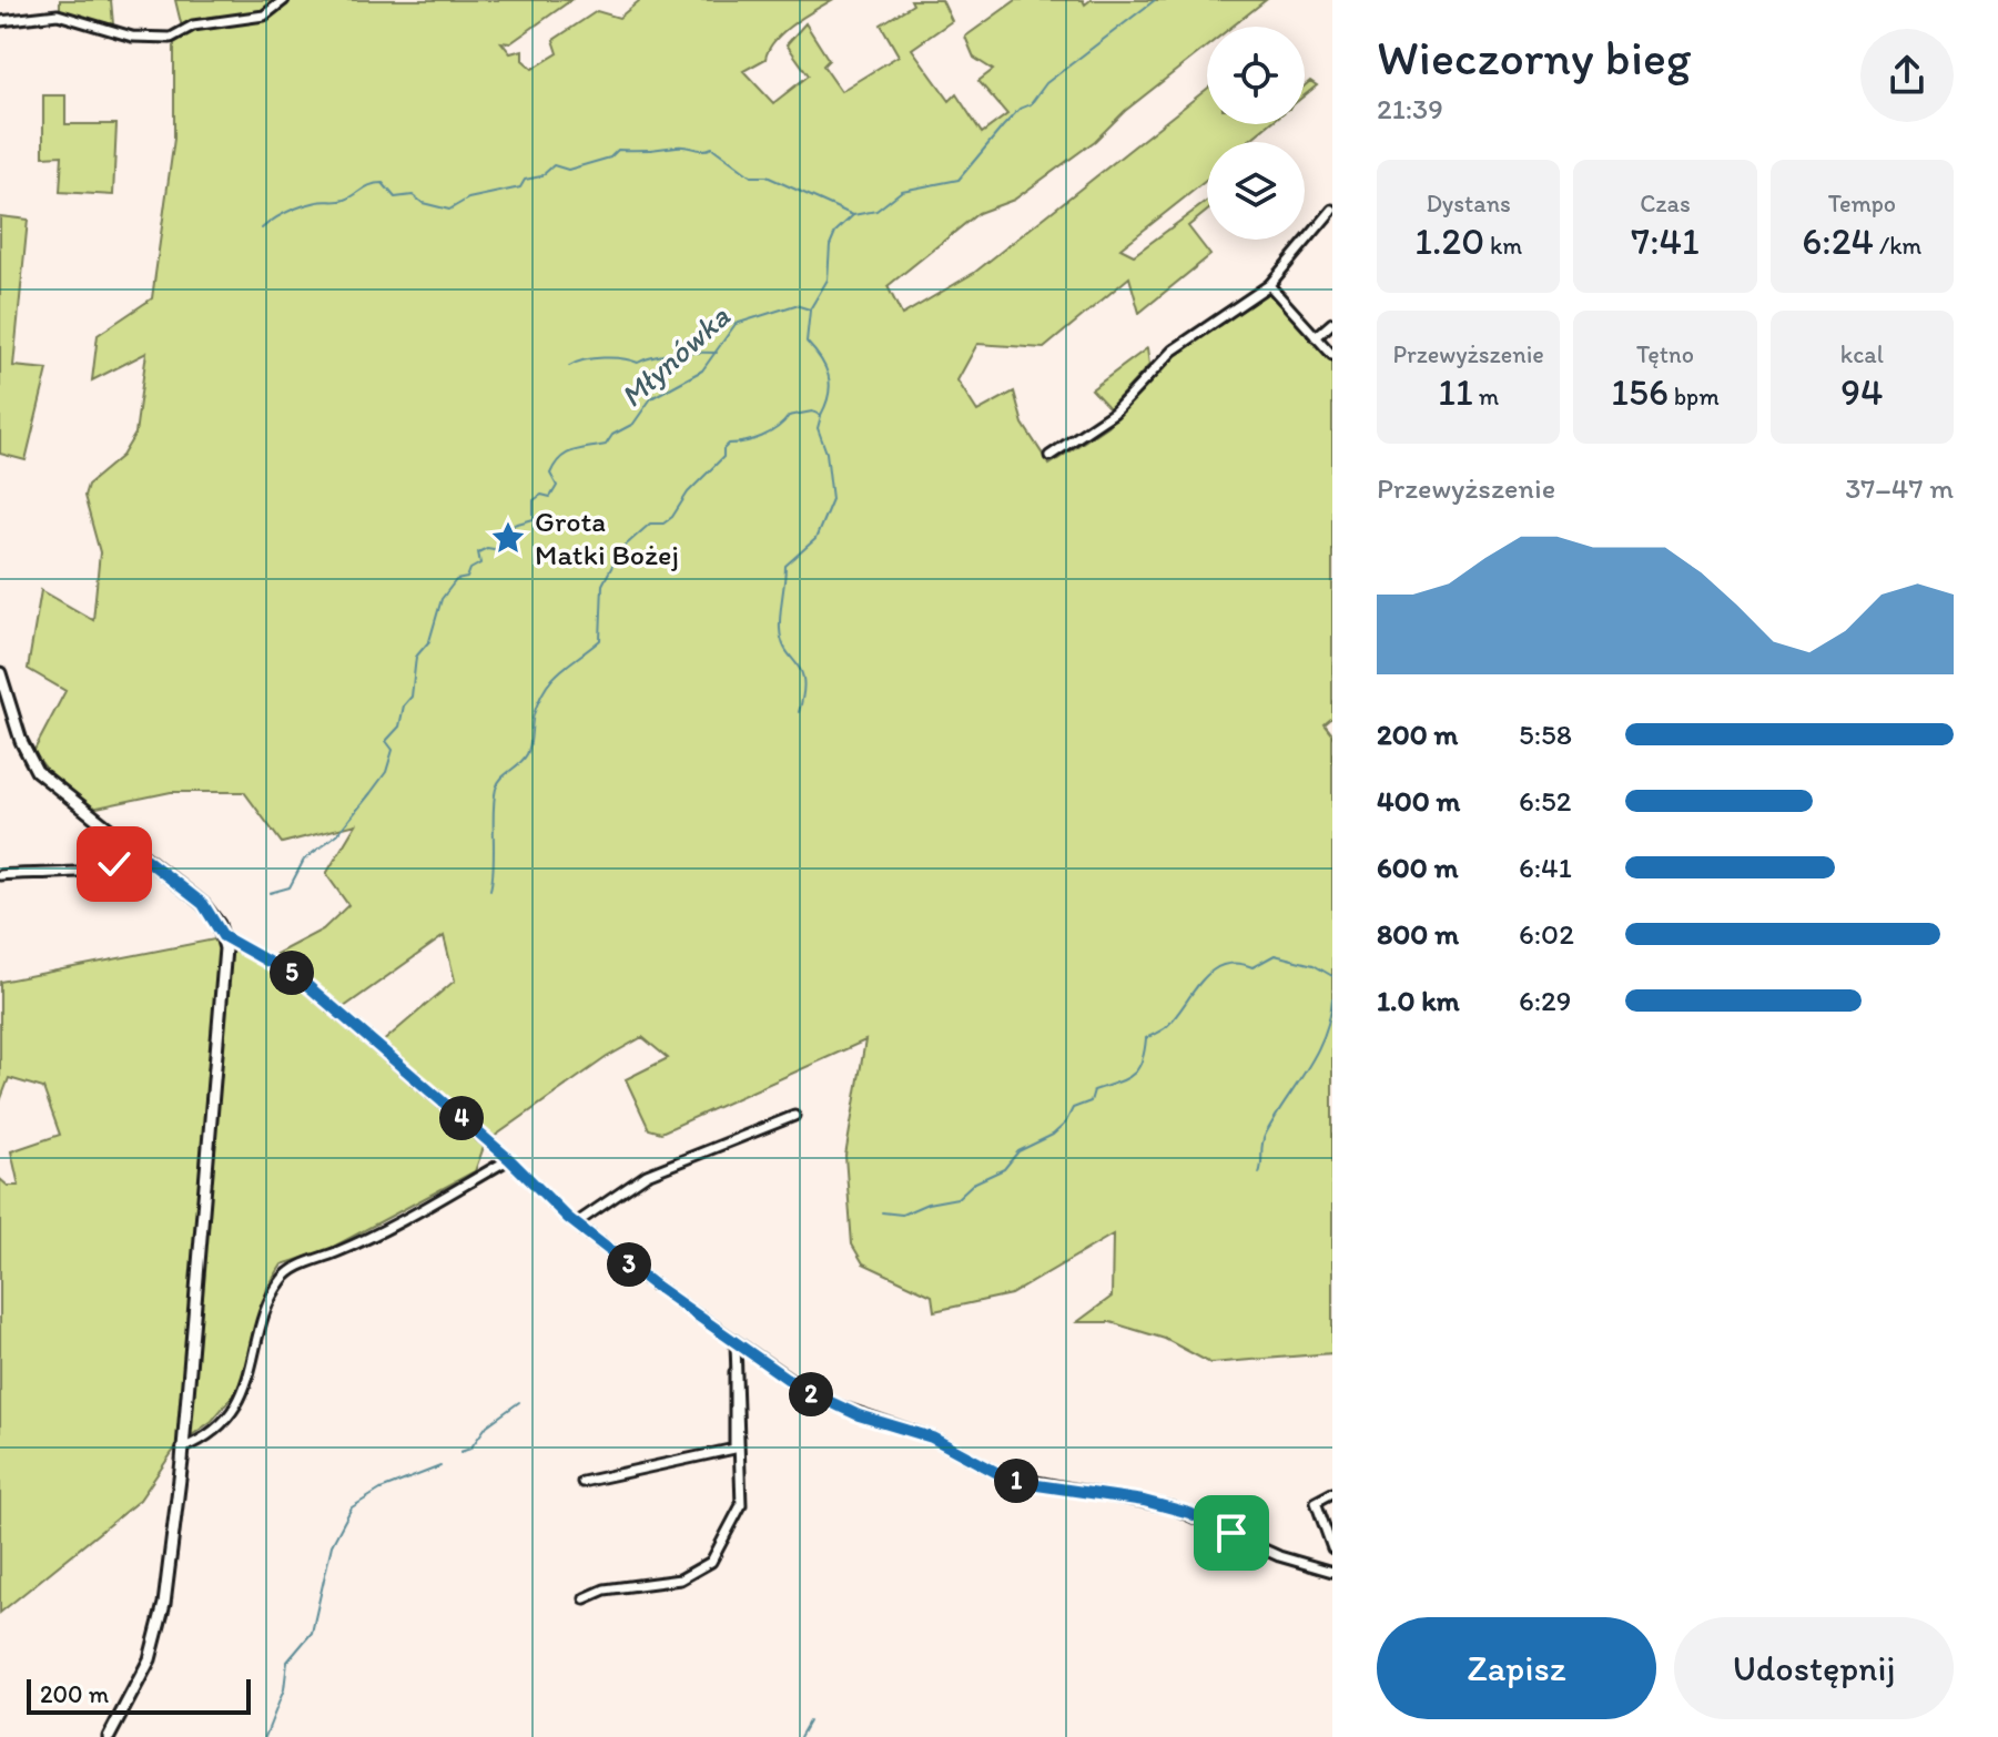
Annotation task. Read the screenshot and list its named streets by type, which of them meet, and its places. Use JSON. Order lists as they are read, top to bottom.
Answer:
{
  "water": ["Młynówka"],
  "places": {
    "place": ["Grota Matki Bożej"]
  },
  "scale_bar": "200 m",
  "page": {
    "heading": ["Wieczorny bieg", "21:39"],
    "stats": [
      ["Dystans", "1.20 km"],
      ["Czas", "7:41"],
      ["Tempo", "6:24 /km"],
      ["Przewyższenie", "11 m"],
      ["Tętno", "156 bpm"],
      ["kcal", "94"]
    ],
    "chart": ["Przewyższenie", "37–47 m"],
    "list": [
      {
        "name": "200 m",
        "note": "5:58"
      },
      {
        "name": "400 m",
        "note": "6:52"
      },
      {
        "name": "600 m",
        "note": "6:41"
      },
      {
        "name": "800 m",
        "note": "6:02"
      },
      {
        "name": "1.0 km",
        "note": "6:29"
      }
    ],
    "pins": [
      "5",
      "4",
      "3",
      "2",
      "1"
    ],
    "buttons": ["Zapisz", "Udostępnij"],
    "scale": "200 m"
  }
}
